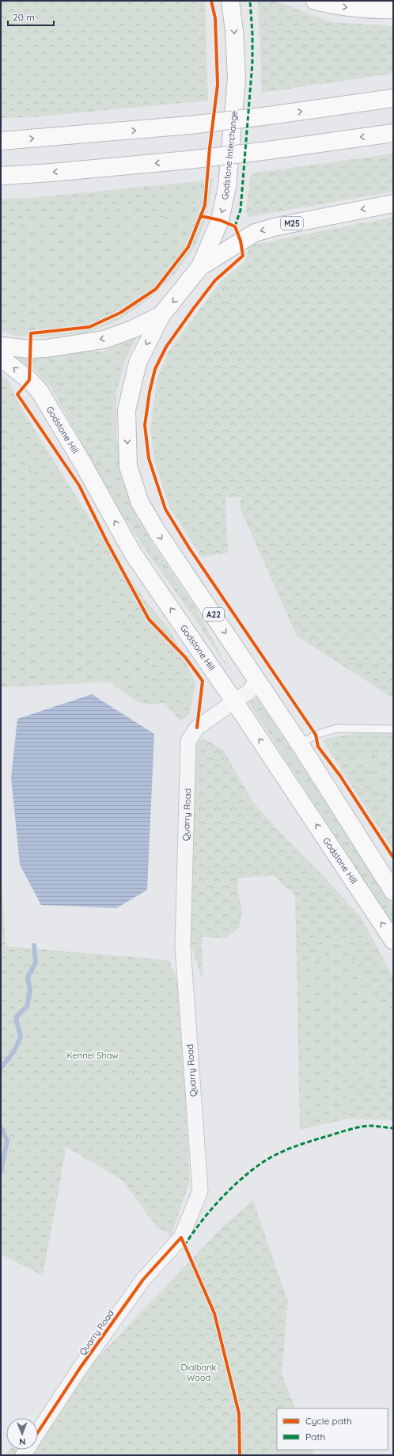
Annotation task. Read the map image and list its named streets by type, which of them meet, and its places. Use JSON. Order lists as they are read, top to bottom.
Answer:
{
  "streets": {
    "highway": [
      "Godstone Interchange",
      "M25",
      "Godstone Hill",
      "A22"
    ],
    "street": ["Quarry Road"]
  },
  "crossings": [
    ["Godstone Interchange", "M25"],
    ["Godstone Interchange", "A22"],
    ["Godstone Hill", "Quarry Road"],
    ["A22", "Quarry Road"]
  ],
  "one_way": ["Godstone Interchange"],
  "parks": ["Kennel Shaw", "Dialbank Wood"],
  "legend": ["Cycle path", "Path"],
  "scale_bar": "20 m",
  "north": "bottom"
}
